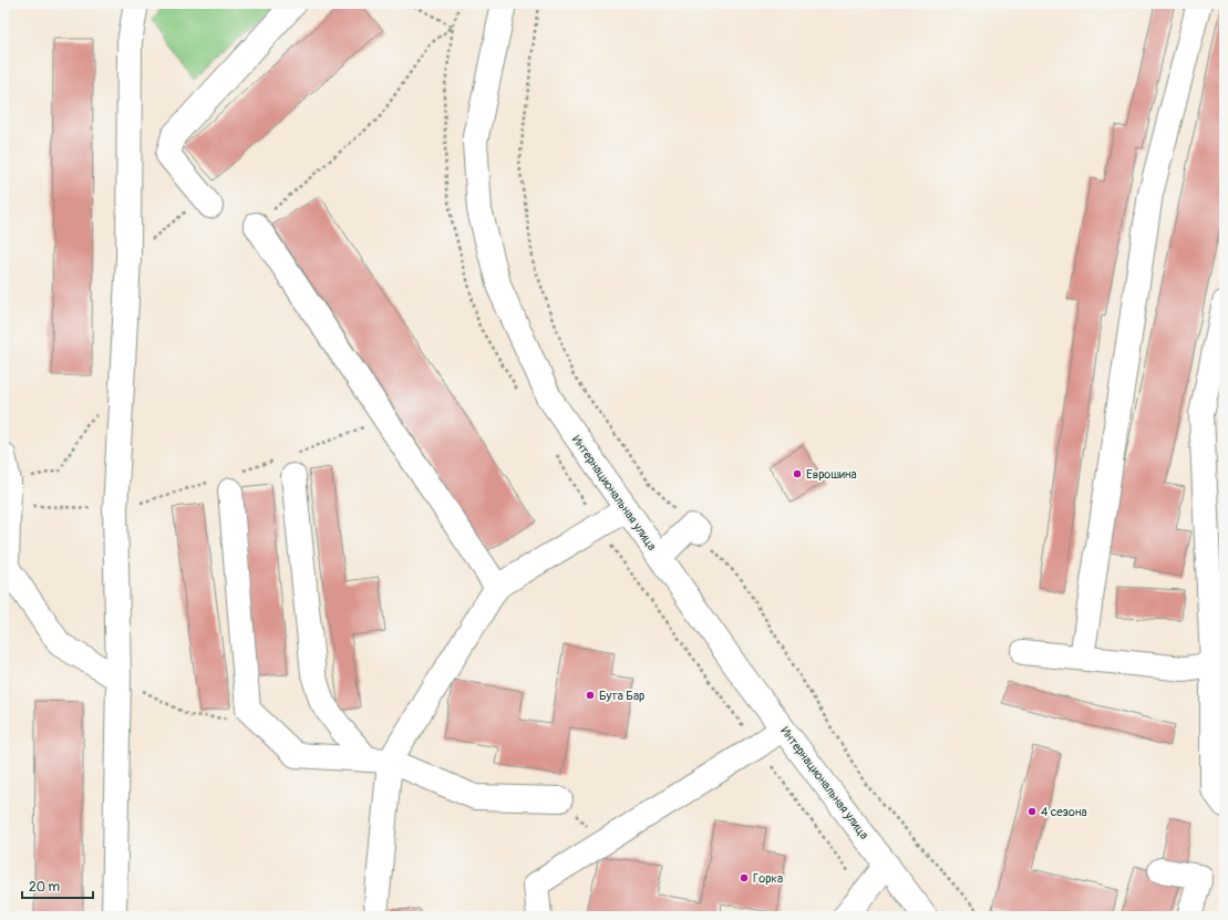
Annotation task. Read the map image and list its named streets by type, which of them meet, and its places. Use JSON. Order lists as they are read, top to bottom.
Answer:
{
  "streets": {
    "main road": ["Интернациональная улица"]
  },
  "places": [
    "Еврошина",
    "Бута Бар",
    "4 сезона",
    "Горка"
  ],
  "scale_bar": "20 m"
}
